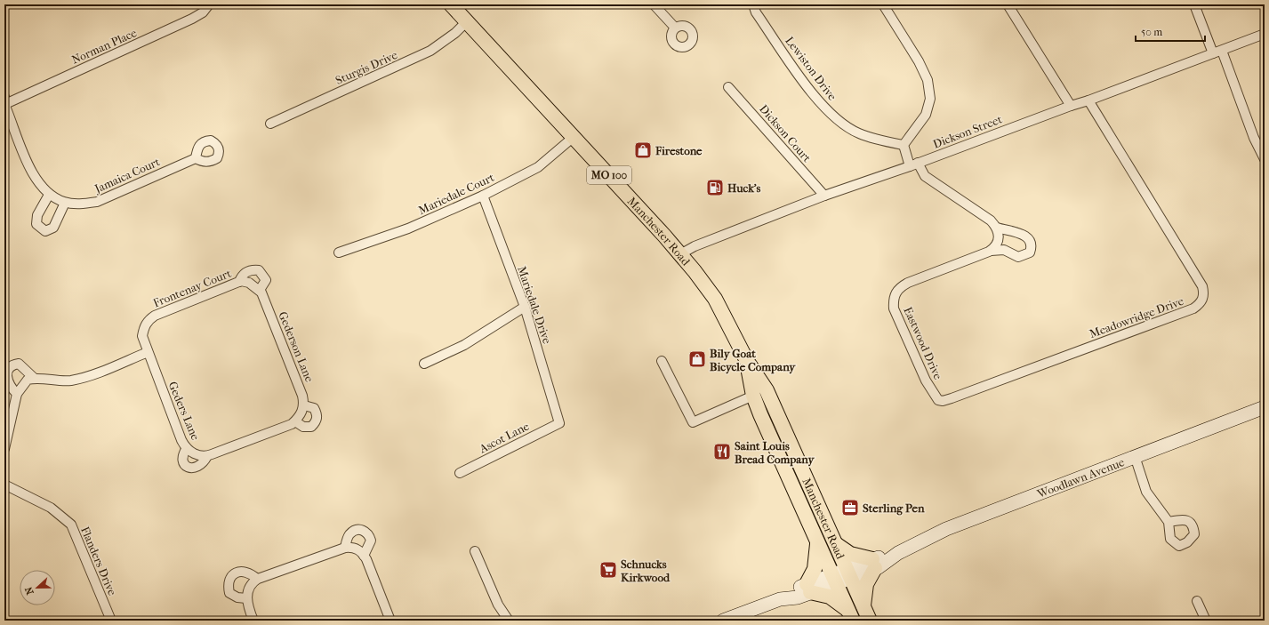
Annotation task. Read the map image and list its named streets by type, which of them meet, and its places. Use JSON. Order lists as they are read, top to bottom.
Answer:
{
  "streets": {
    "main road": ["MO 100", "Manchester Road"],
    "street": [
      "Norman Place",
      "Sturgis Drive",
      "Lewiston Drive",
      "Dickson Street",
      "Dickson Court",
      "Jamaica Court",
      "Mariedale Court",
      "Frontenay Court",
      "Mariedale Drive",
      "Meadowridge Drive",
      "Eastwood Drive",
      "Gederson Lane",
      "Geders Lane",
      "Ascot Lane",
      "Woodlawn Avenue",
      "Flanders Drive"
    ]
  },
  "crossings": [
    ["Norman Place", "Jamaica Court"],
    ["Sturgis Drive", "Manchester Road"],
    ["Lewiston Drive", "Eastwood Drive"],
    ["Dickson Street", "Dickson Court"],
    ["Dickson Street", "Manchester Road"],
    ["Dickson Street", "Meadowridge Drive"],
    ["Dickson Street", "Eastwood Drive"],
    ["Mariedale Court", "Manchester Road"],
    ["Mariedale Court", "Mariedale Drive"],
    ["Manchester Road", "Woodlawn Avenue"],
    ["Frontenay Court", "Gederson Lane"],
    ["Frontenay Court", "Geders Lane"],
    ["Mariedale Drive", "Ascot Lane"],
    ["Meadowridge Drive", "Eastwood Drive"]
  ],
  "places": {
    "shop": ["Firestone", "Bily Goat Bicycle Company"],
    "fuel station": ["Huck's"],
    "restaurant": ["Saint Louis Bread Company"],
    "office": ["Sterling Pen"],
    "supermarket": ["Schnucks Kirkwood"]
  },
  "scale_bar": "50 m",
  "north": "left"
}
